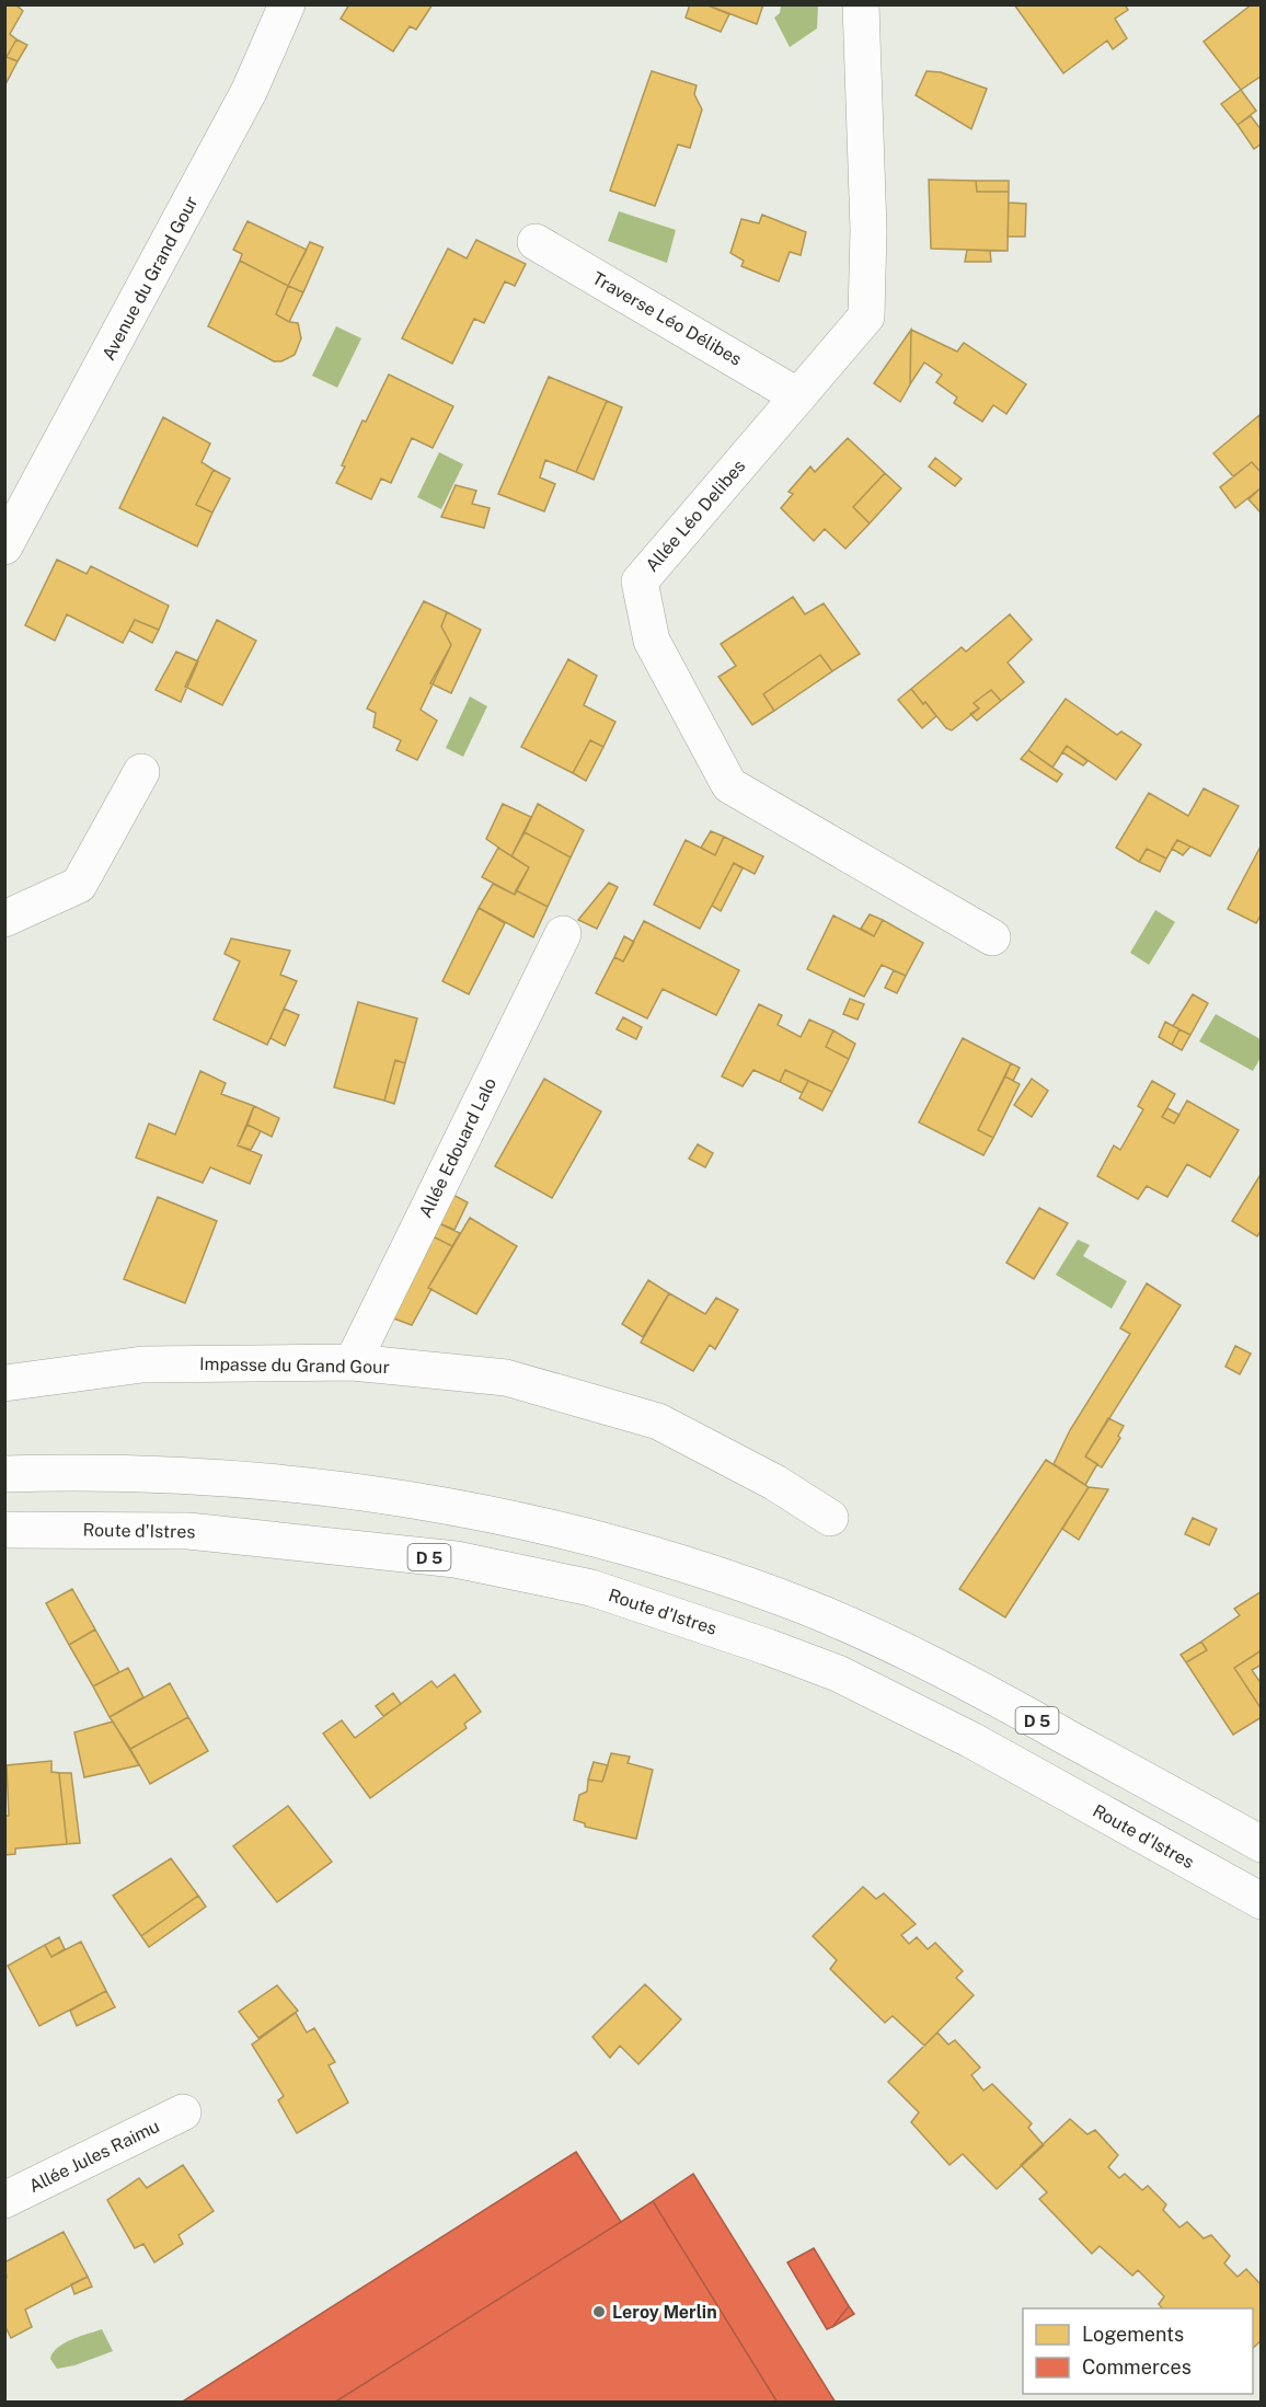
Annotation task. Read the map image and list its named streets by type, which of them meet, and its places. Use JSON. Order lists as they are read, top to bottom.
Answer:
{
  "streets": {
    "street": [
      "Avenue du Grand Gour",
      "Traverse Léo Délibes",
      "Allée Léo Delibes",
      "Allée Edouard Lalo",
      "Impasse du Grand Gour",
      "Route d'Istres",
      "D 5",
      "Allée Jules Raimu"
    ]
  },
  "crossings": [
    ["Traverse Léo Délibes", "Allée Léo Delibes"],
    ["Allée Edouard Lalo", "Impasse du Grand Gour"]
  ],
  "places": ["Leroy Merlin"],
  "legend": ["Logements", "Commerces"]
}
